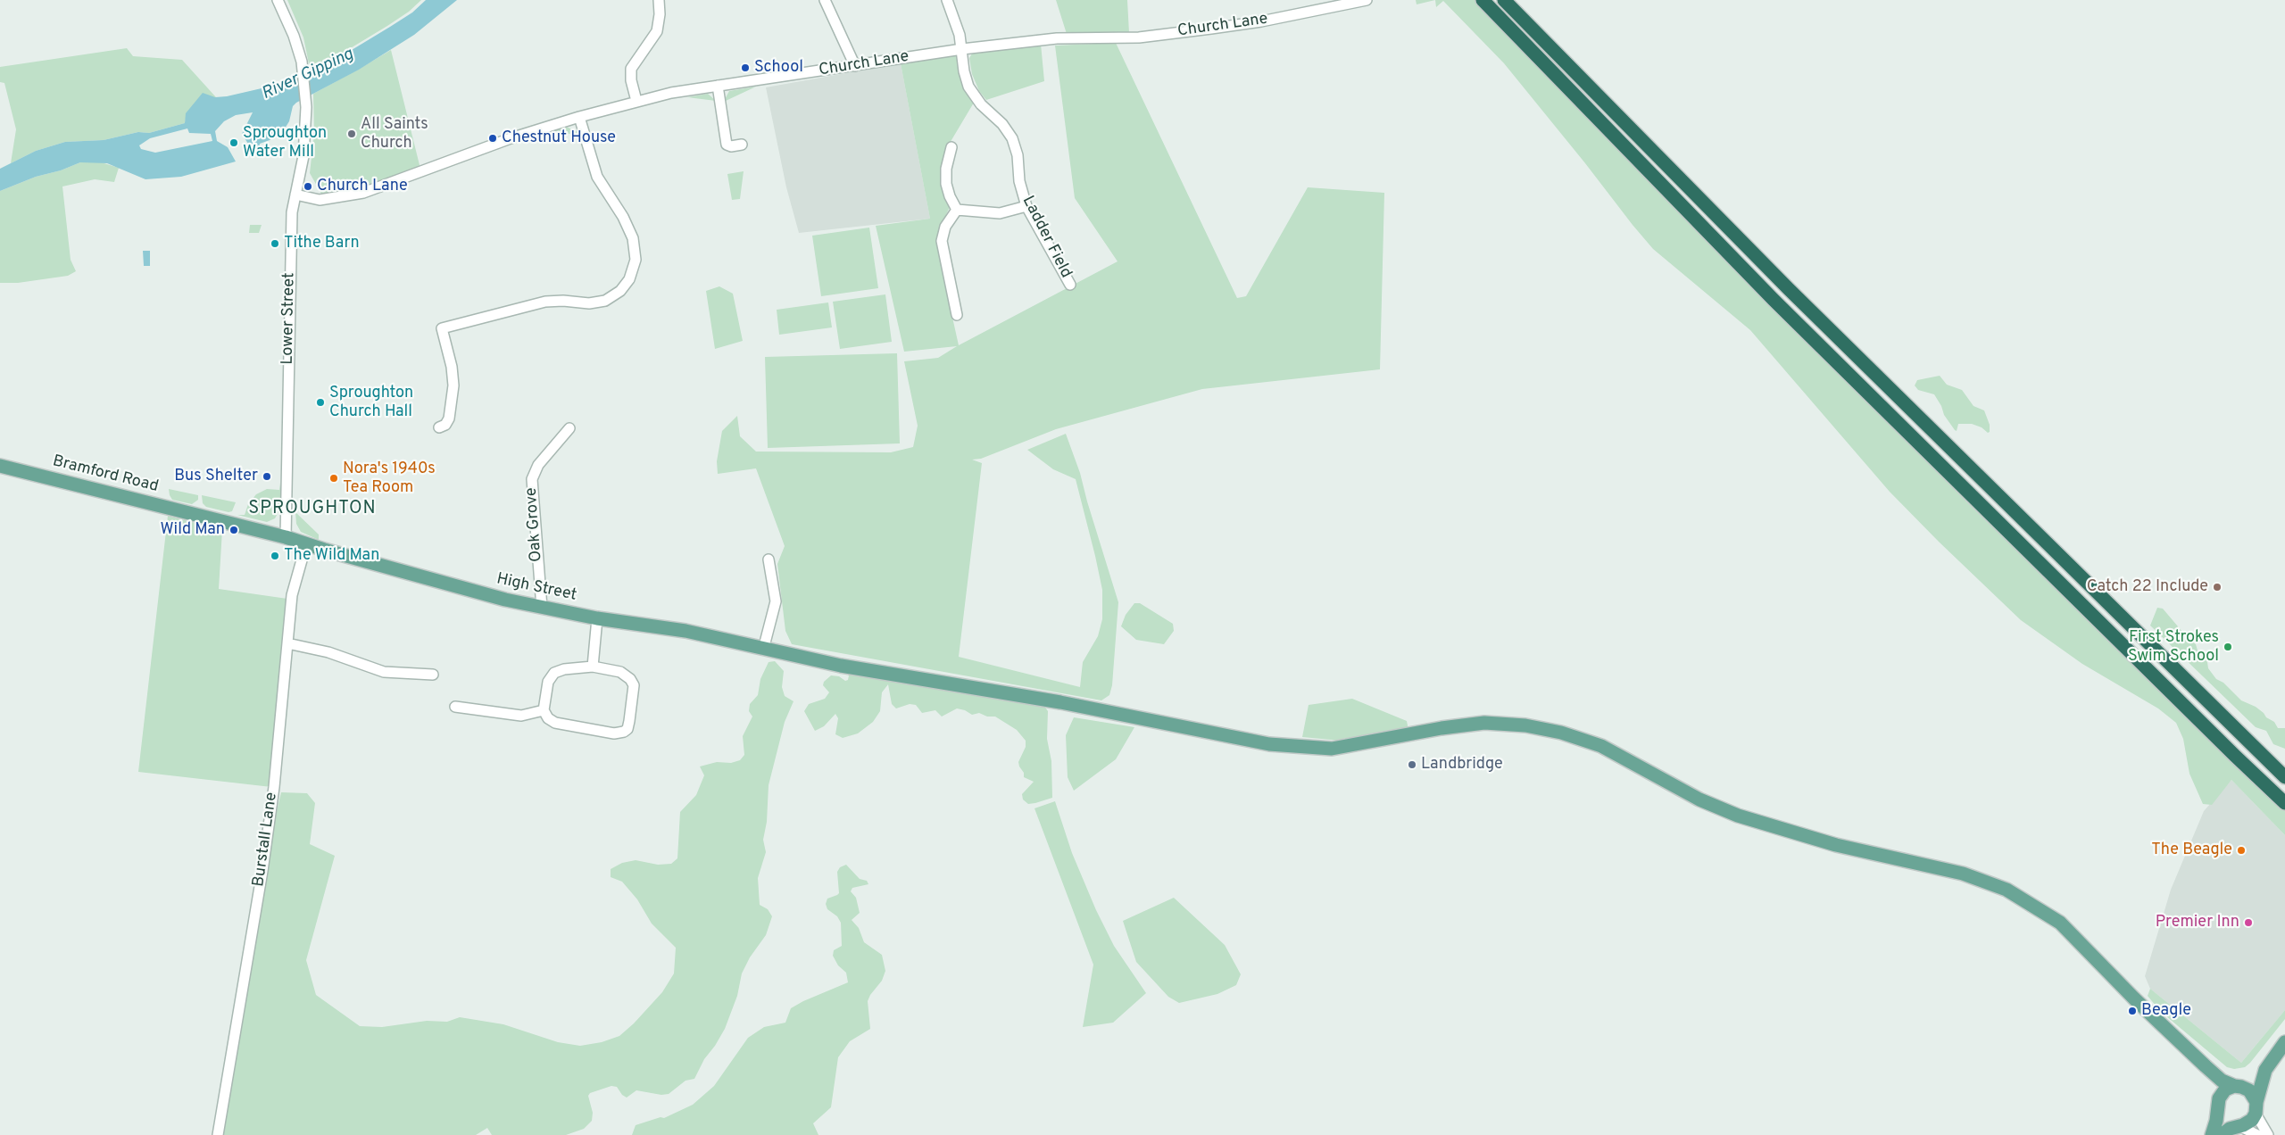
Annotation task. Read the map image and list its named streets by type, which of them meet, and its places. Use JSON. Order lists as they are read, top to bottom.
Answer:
{
  "streets": {
    "main road": ["Bramford Road", "High Street"],
    "street": [
      "Church Lane",
      "Ladder Field",
      "Lower Street",
      "Oak Grove",
      "Burstall Lane"
    ]
  },
  "crossings": [
    ["Church Lane", "Ladder Field"],
    ["Church Lane", "Lower Street"],
    ["Lower Street", "Bramford Road"],
    ["Bramford Road", "High Street"],
    ["Bramford Road", "Burstall Lane"],
    ["Oak Grove", "High Street"],
    ["High Street", "Burstall Lane"]
  ],
  "districts": ["SPROUGHTON"],
  "water": ["River Gipping"],
  "places": [
    "School",
    "All Saints Church",
    "Chestnut House",
    "Sproughton Water Mill",
    "Church Lane",
    "Tithe Barn",
    "Sproughton Church Hall",
    "Bus Shelter",
    "Nora's 1940s Tea Room",
    "Wild Man",
    "The Wild Man",
    "Catch 22 Include",
    "First Strokes Swim School",
    "Landbridge",
    "The Beagle",
    "Premier Inn",
    "Beagle"
  ]
}
